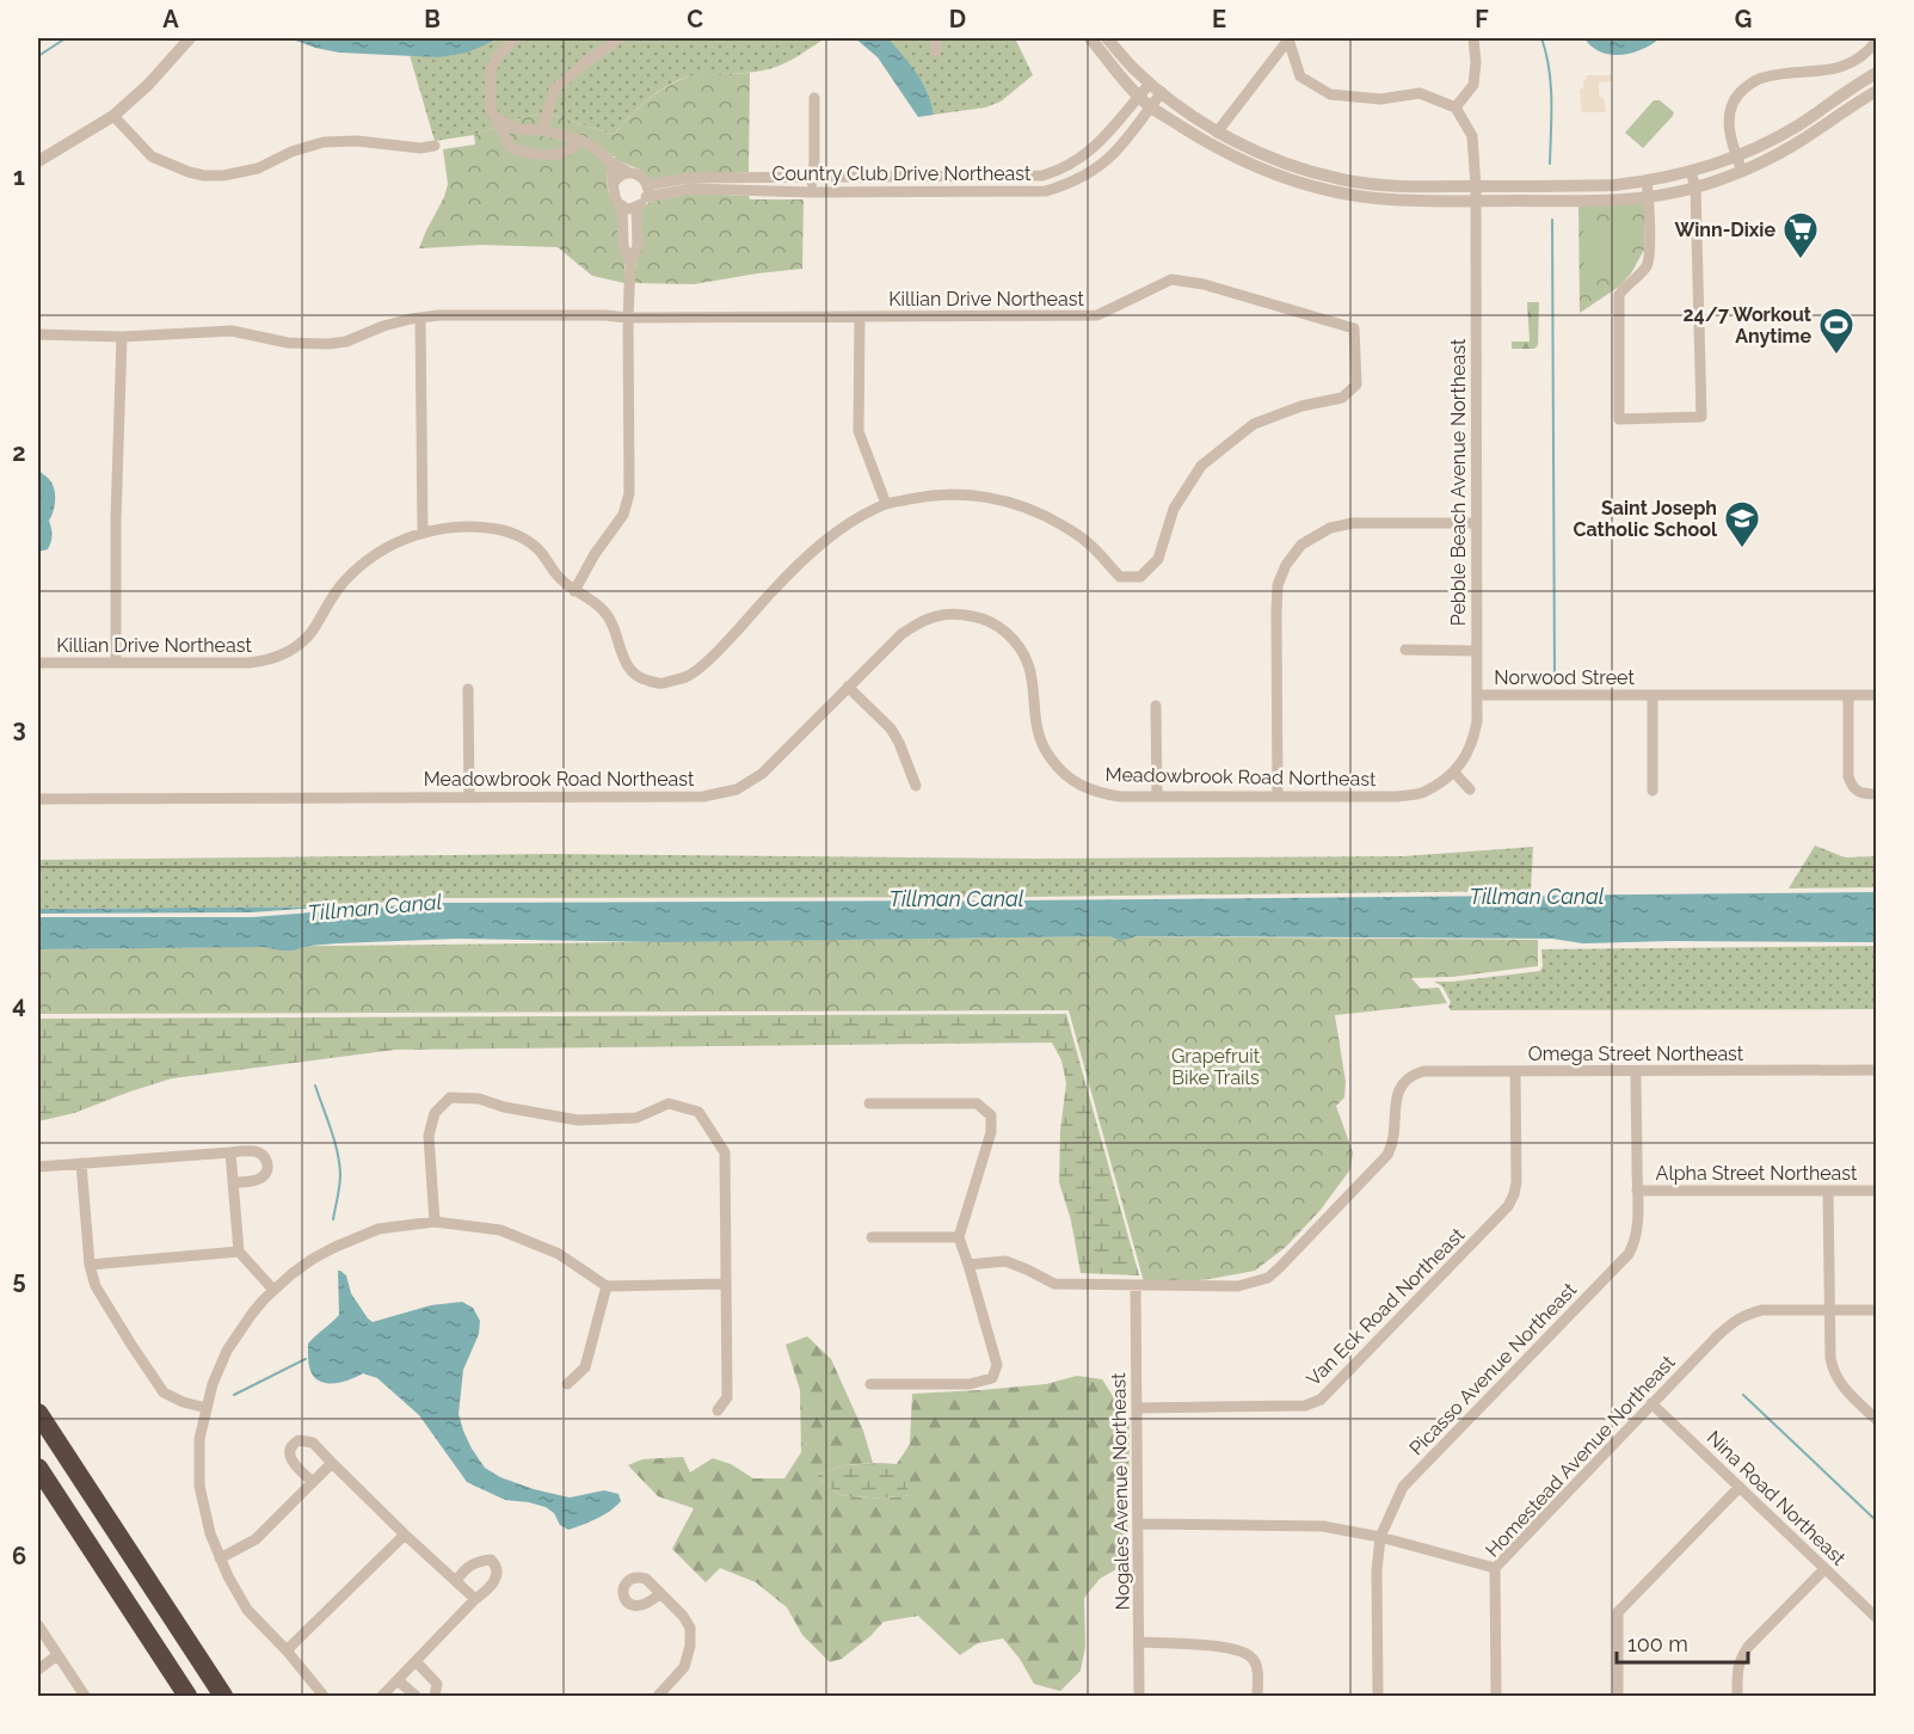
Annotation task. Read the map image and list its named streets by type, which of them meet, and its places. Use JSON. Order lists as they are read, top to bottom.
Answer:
{
  "streets": {
    "street": [
      "Country Club Drive Northeast",
      "Killian Drive Northeast",
      "Pebble Beach Avenue Northeast",
      "Norwood Street",
      "Meadowbrook Road Northeast",
      "Omega Street Northeast",
      "Alpha Street Northeast",
      "Van Eck Road Northeast",
      "Picasso Avenue Northeast",
      "Homestead Avenue Northeast",
      "Nogales Avenue Northeast",
      "Nina Road Northeast"
    ]
  },
  "crossings": [
    ["Pebble Beach Avenue Northeast", "Norwood Street"],
    ["Pebble Beach Avenue Northeast", "Meadowbrook Road Northeast"],
    ["Omega Street Northeast", "Van Eck Road Northeast"],
    ["Omega Street Northeast", "Picasso Avenue Northeast"],
    ["Omega Street Northeast", "Nogales Avenue Northeast"],
    ["Alpha Street Northeast", "Picasso Avenue Northeast"],
    ["Van Eck Road Northeast", "Nogales Avenue Northeast"],
    ["Homestead Avenue Northeast", "Nina Road Northeast"]
  ],
  "water": ["Tillman Canal"],
  "parks": ["Grapefruit Bike Trails"],
  "places": {
    "supermarket": ["Winn-Dixie"],
    "sports": ["24/7 Workout Anytime"],
    "school or university": ["Saint Joseph Catholic School"]
  },
  "scale_bar": "100 m",
  "grid": {
    "columns": [
      "A",
      "B",
      "C",
      "D",
      "E",
      "F",
      "G"
    ],
    "rows": [
      "1",
      "2",
      "3",
      "4",
      "5",
      "6"
    ]
  }
}
